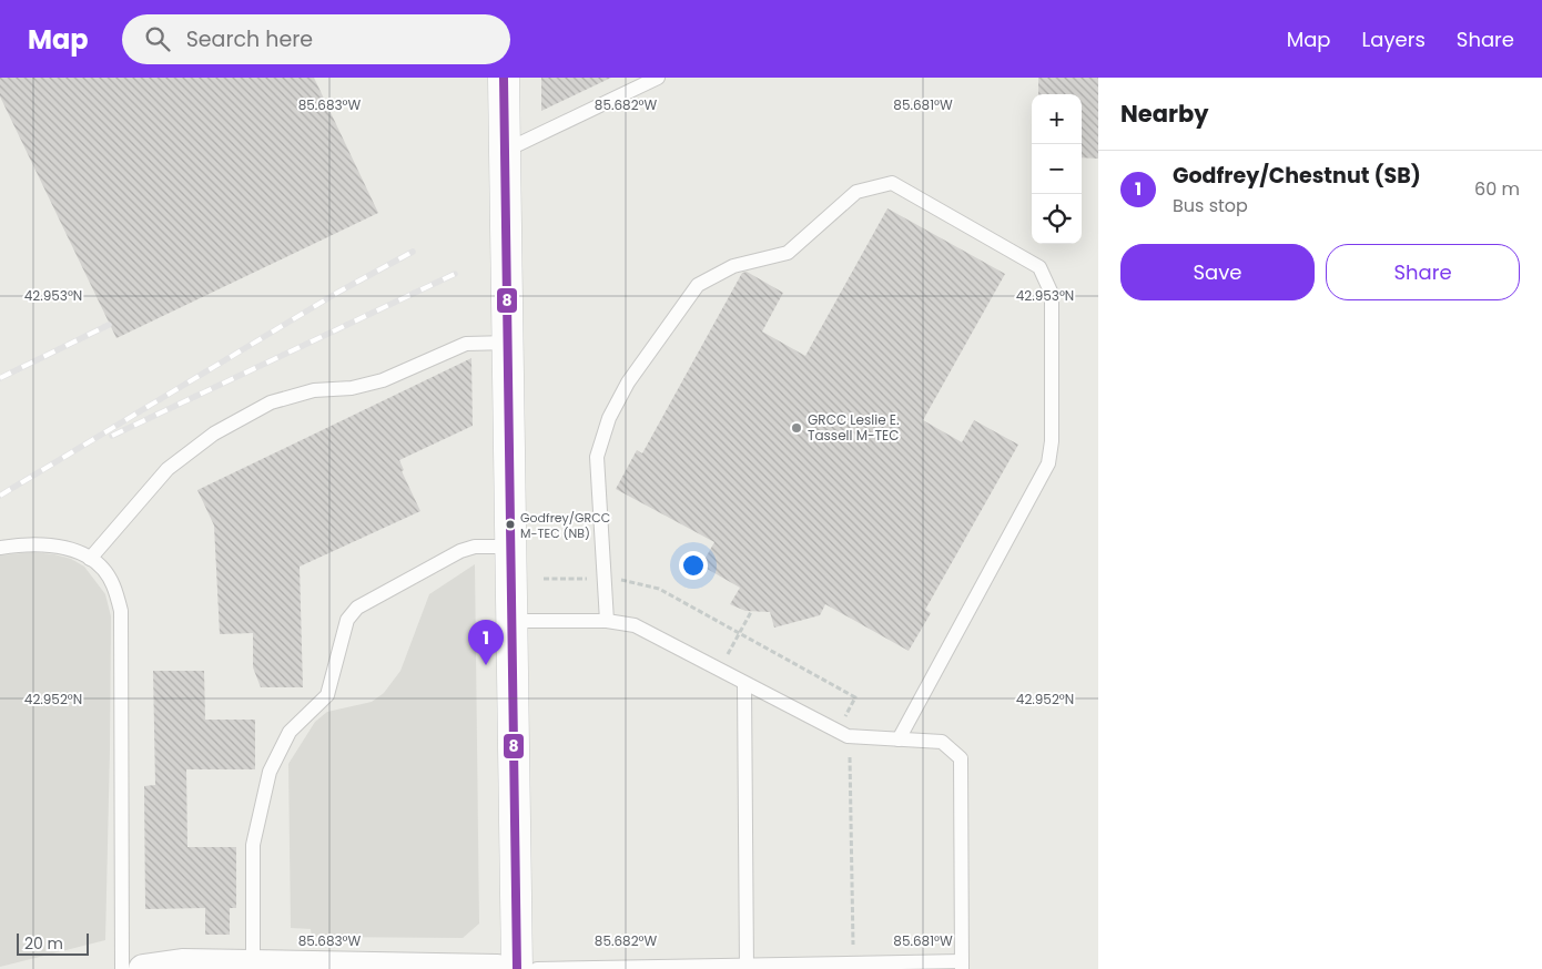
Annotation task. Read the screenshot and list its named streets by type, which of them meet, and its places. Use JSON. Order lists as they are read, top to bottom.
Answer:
{
  "places": ["GRCC Leslie E. Tassell M-TEC", "Godfrey/GRCC M-TEC (NB)"],
  "lines": ["transit line 8"],
  "scale_bar": "20 m",
  "page": {
    "header": "Map",
    "search": "Search here",
    "nav": ["Map", "Layers", "Share"],
    "heading": "Nearby",
    "map_buttons": ["+", "−"],
    "list": [
      {
        "mark": "1",
        "name": "Godfrey/Chestnut (SB)",
        "note": "Bus stop",
        "value": "60 m"
      }
    ],
    "buttons": ["Save", "Share"],
    "pins": "1",
    "scale": "20 m"
  },
  "coordinates": [
    "85.683°W",
    "85.682°W",
    "85.681°W",
    "42.953°N",
    "42.952°N"
  ]
}
